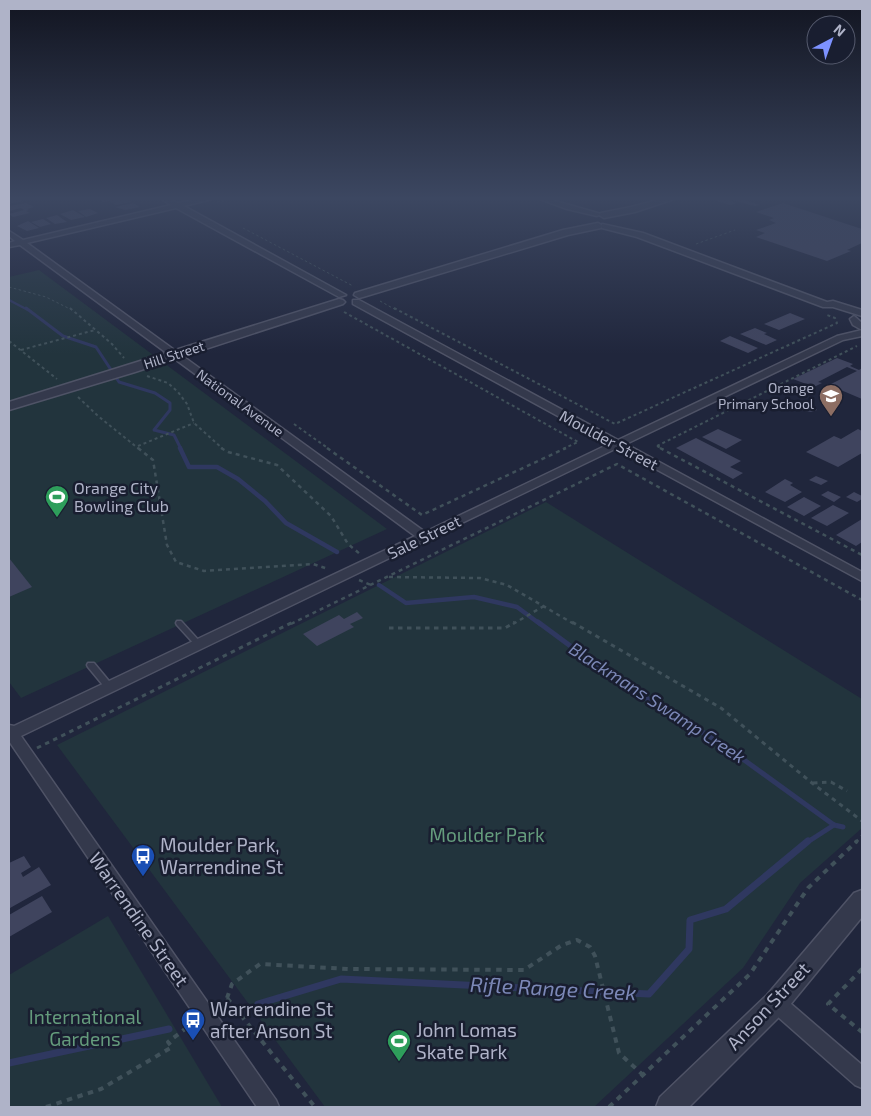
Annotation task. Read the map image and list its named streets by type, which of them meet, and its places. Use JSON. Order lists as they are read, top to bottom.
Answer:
{
  "streets": {
    "street": [
      "Hill Street",
      "National Avenue",
      "Moulder Street",
      "Sale Street",
      "Warrendine Street",
      "Anson Street"
    ]
  },
  "crossings": [
    ["Hill Street", "National Avenue"],
    ["National Avenue", "Sale Street"],
    ["Moulder Street", "Sale Street"],
    ["Sale Street", "Warrendine Street"]
  ],
  "water": ["Blackmans Swamp Creek", "Rifle Range Creek"],
  "parks": ["Moulder Park", "International Gardens"],
  "places": {
    "school or university": ["Orange Primary School"],
    "sports": ["Orange City Bowling Club", "John Lomas Skate Park"],
    "bus stop": ["Moulder Park, Warrendine St", "Warrendine St after Anson St"]
  },
  "north": "top right"
}
